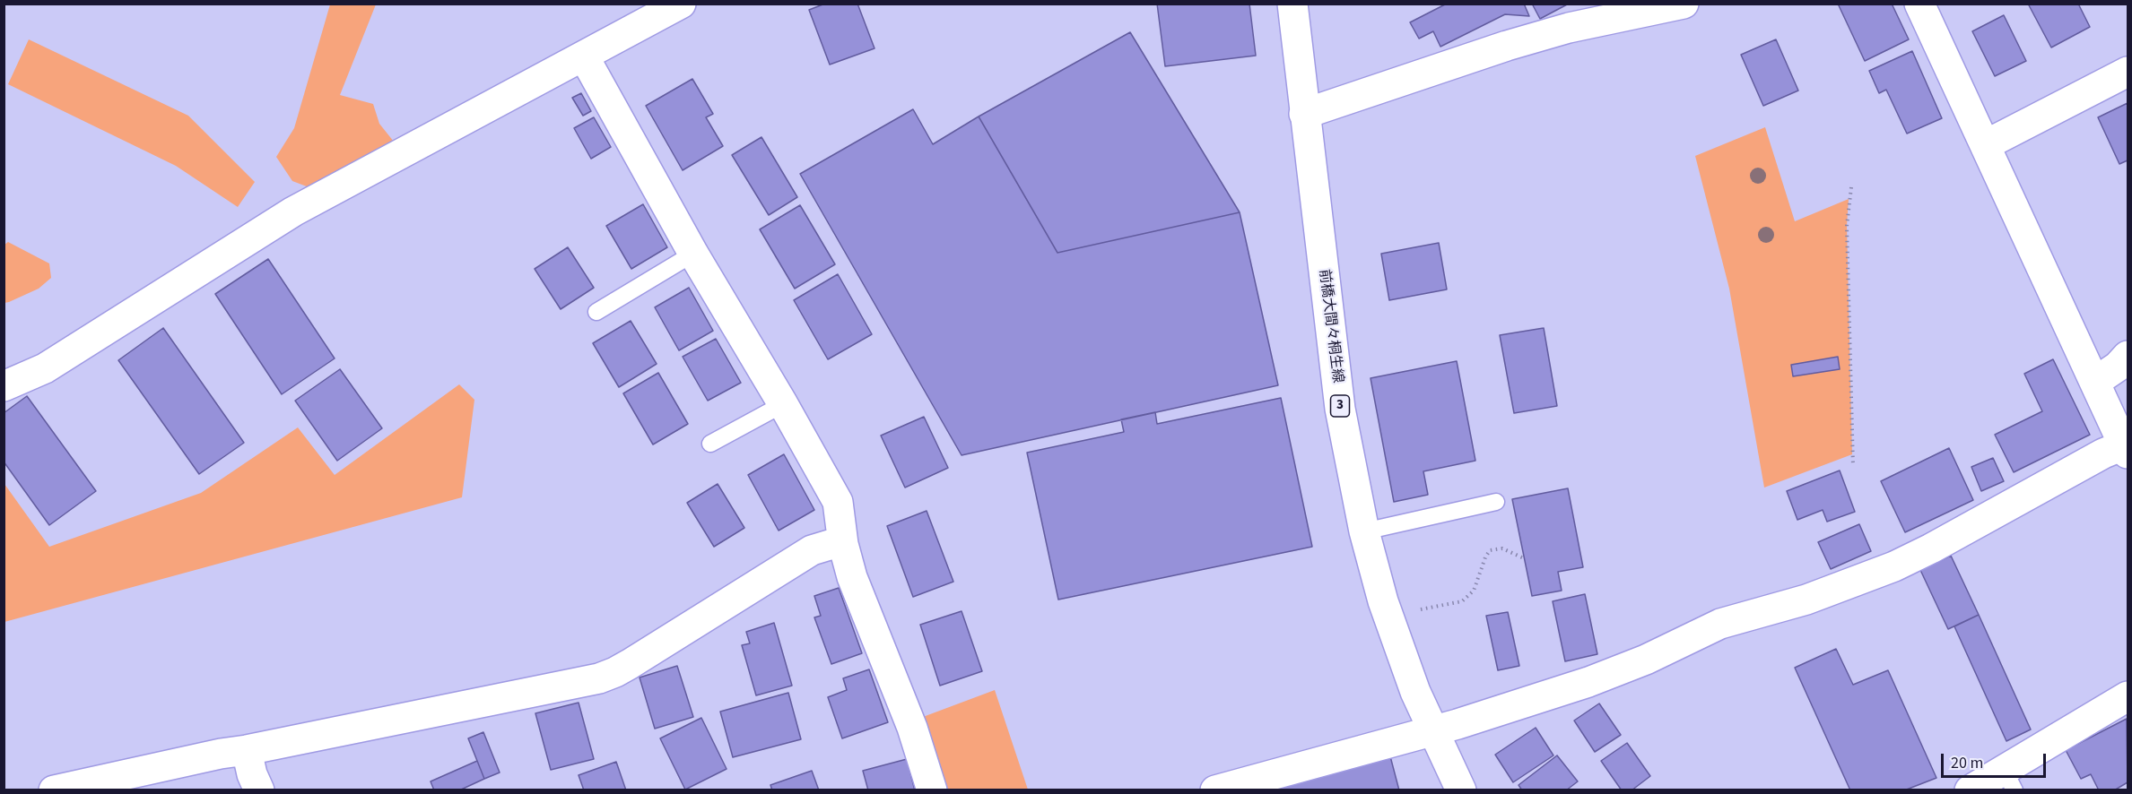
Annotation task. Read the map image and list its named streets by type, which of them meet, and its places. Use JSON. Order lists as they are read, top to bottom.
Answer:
{
  "streets": {
    "street": ["前橋大間々桐生線", "3"]
  },
  "scale_bar": "20 m"
}
